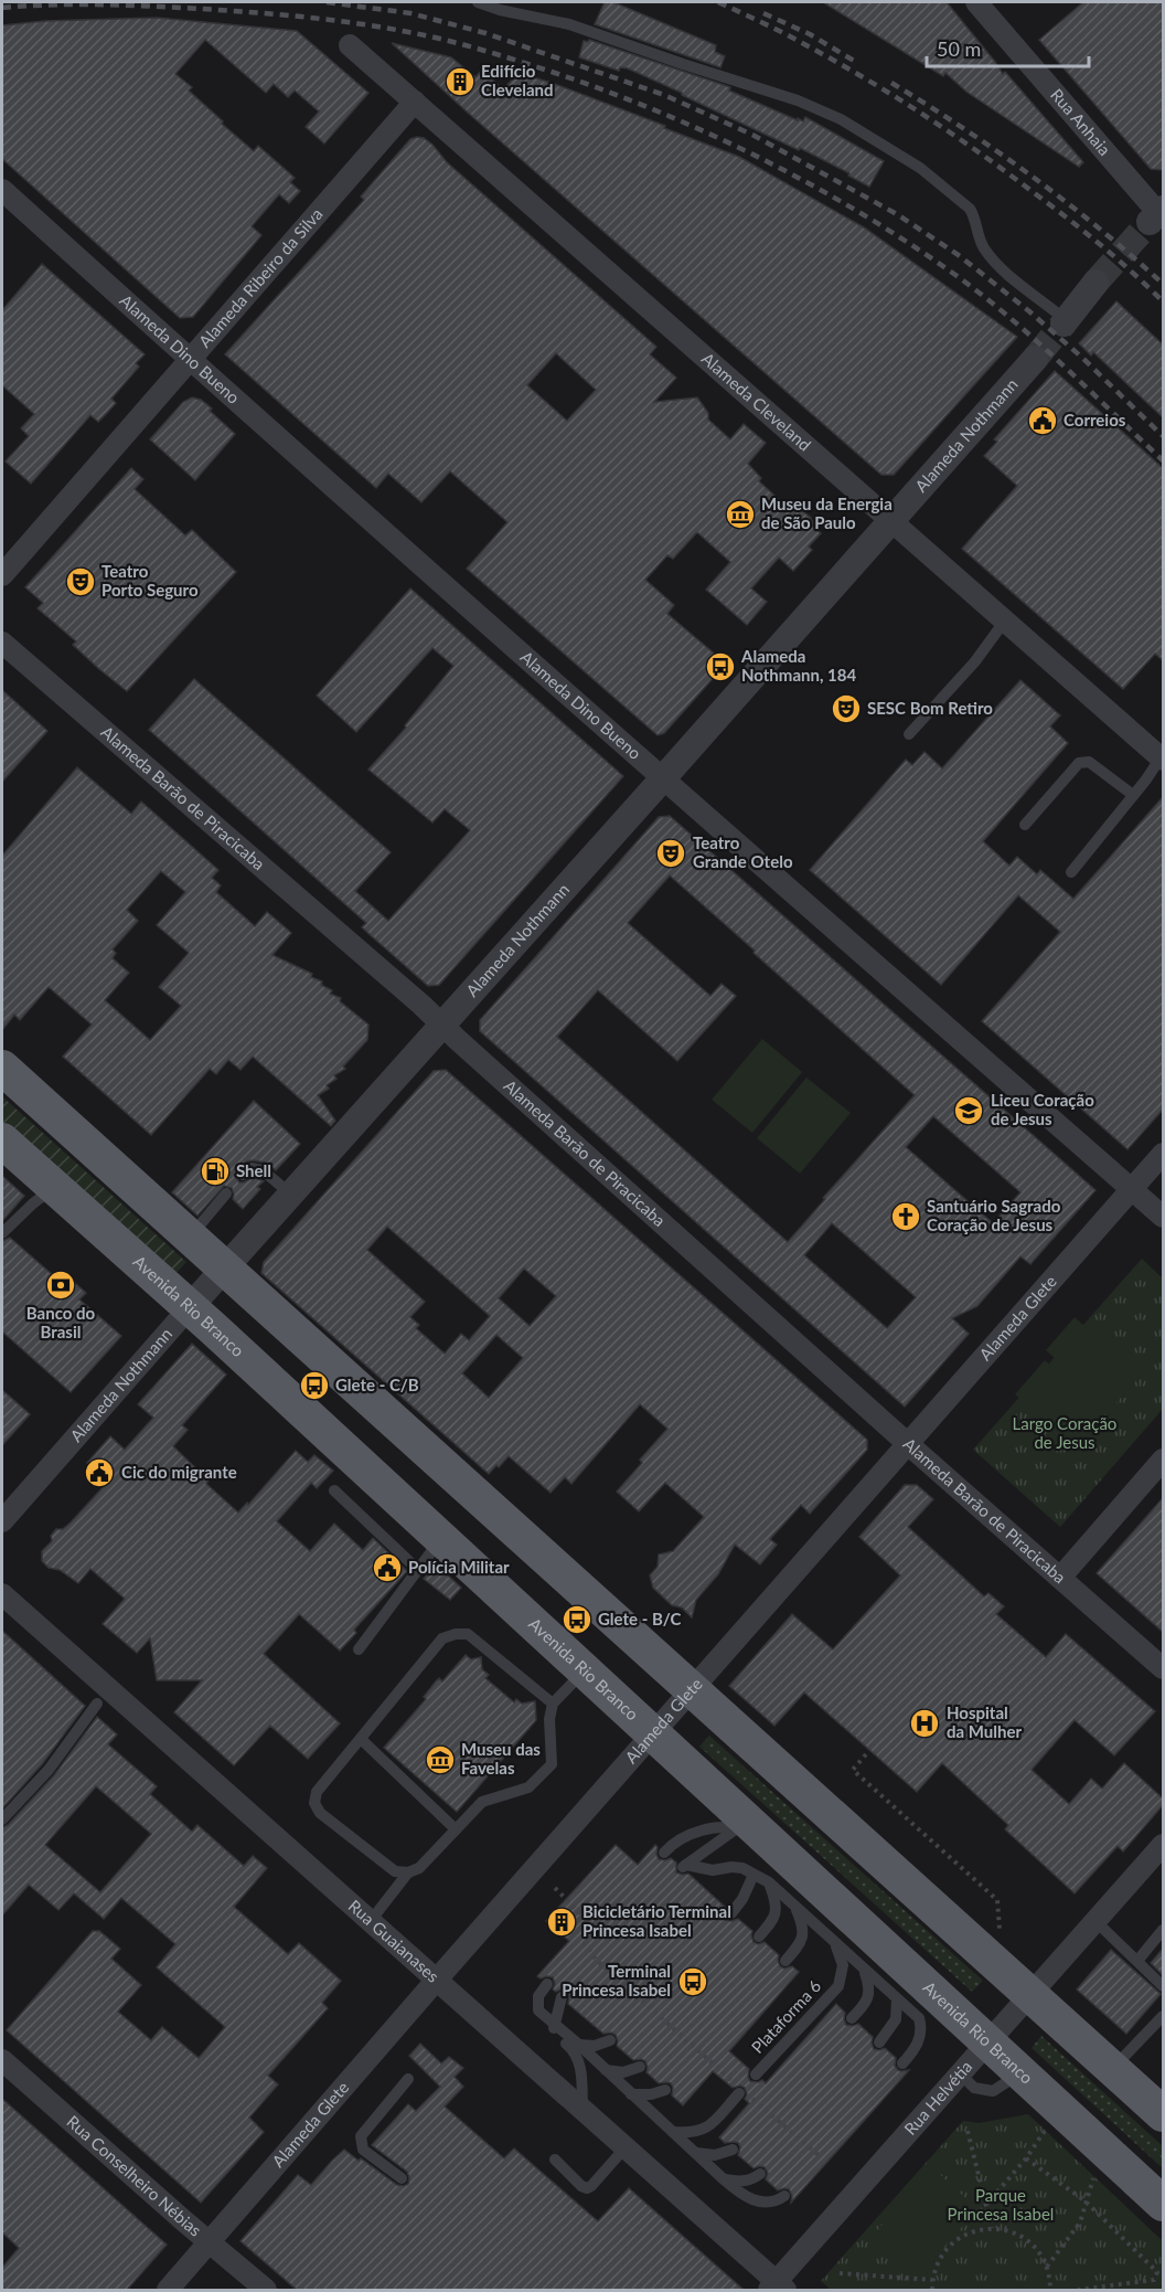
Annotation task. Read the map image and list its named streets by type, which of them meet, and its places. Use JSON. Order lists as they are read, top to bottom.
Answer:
{
  "streets": {
    "main road": ["Avenida Rio Branco"],
    "street": [
      "Rua Anhaia",
      "Alameda Ribeiro da Silva",
      "Alameda Dino Bueno",
      "Alameda Cleveland",
      "Alameda Nothmann",
      "Alameda Barão de Piracicaba",
      "Alameda Glete",
      "Rua Guaianases",
      "Rua Helvétia",
      "Rua Conselheiro Nébias"
    ],
    "lane": ["Plataforma 6"]
  },
  "crossings": [
    ["Alameda Ribeiro da Silva", "Alameda Dino Bueno"],
    ["Alameda Ribeiro da Silva", "Alameda Cleveland"],
    ["Alameda Dino Bueno", "Alameda Nothmann"],
    ["Alameda Dino Bueno", "Alameda Glete"],
    ["Alameda Cleveland", "Alameda Nothmann"],
    ["Alameda Nothmann", "Alameda Barão de Piracicaba"],
    ["Alameda Nothmann", "Avenida Rio Branco"],
    ["Alameda Barão de Piracicaba", "Alameda Glete"],
    ["Avenida Rio Branco", "Alameda Glete"],
    ["Avenida Rio Branco", "Rua Helvétia"],
    ["Alameda Glete", "Rua Guaianases"],
    ["Alameda Glete", "Rua Conselheiro Nébias"],
    ["Rua Guaianases", "Rua Helvétia"]
  ],
  "parks": ["Largo Coração de Jesus", "Parque Princesa Isabel"],
  "places": {
    "building": ["Edifício Cleveland", "Bicicletário Terminal Princesa Isabel"],
    "public building": ["Correios", "Cic do migrante", "Polícia Militar"],
    "museum": ["Museu da Energia de São Paulo", "Museu das Favelas"],
    "theatre": ["Teatro Porto Seguro", "SESC Bom Retiro", "Teatro Grande Otelo"],
    "bus stop": [
      "Alameda Nothmann, 184",
      "Glete - C/B",
      "Glete - B/C",
      "Terminal Princesa Isabel"
    ],
    "school or university": ["Liceu Coração de Jesus"],
    "fuel station": ["Shell"],
    "church": ["Santuário Sagrado Coração de Jesus"],
    "bank": ["Banco do Brasil"],
    "hospital": ["Hospital da Mulher"]
  },
  "scale_bar": "50 m"
}
